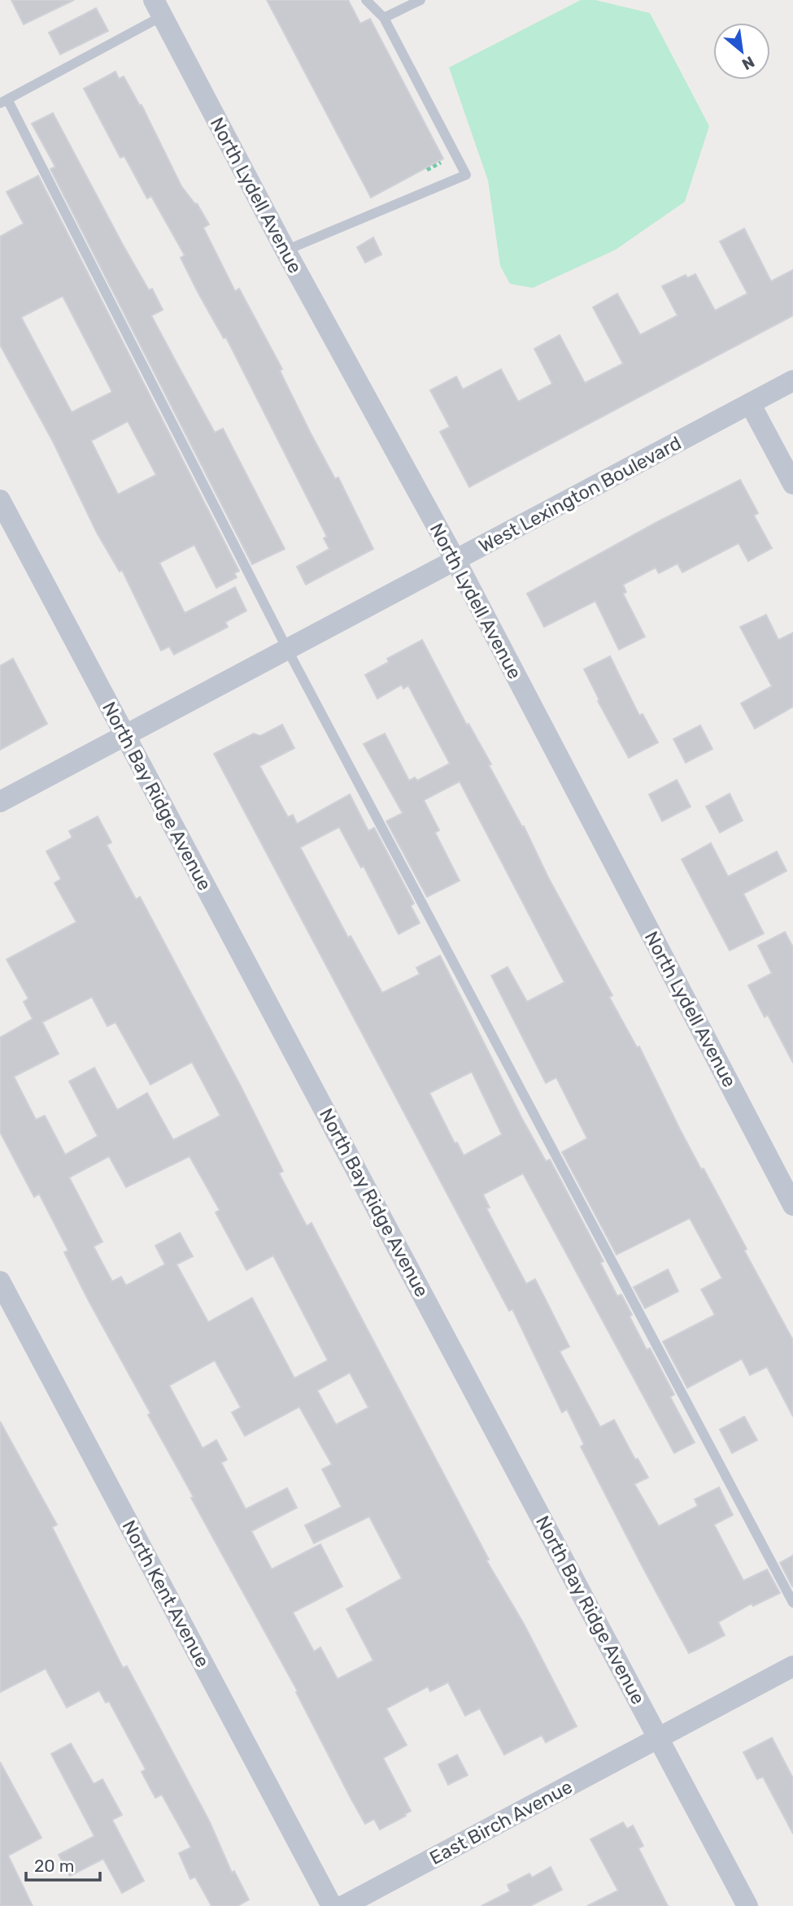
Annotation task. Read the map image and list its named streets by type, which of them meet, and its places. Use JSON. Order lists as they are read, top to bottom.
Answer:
{
  "streets": {
    "street": [
      "North Lydell Avenue",
      "West Lexington Boulevard",
      "North Bay Ridge Avenue",
      "North Kent Avenue",
      "East Birch Avenue"
    ]
  },
  "crossings": [
    ["North Lydell Avenue", "West Lexington Boulevard"],
    ["West Lexington Boulevard", "North Bay Ridge Avenue"],
    ["North Bay Ridge Avenue", "East Birch Avenue"]
  ],
  "scale_bar": "20 m",
  "north": "bottom right"
}
